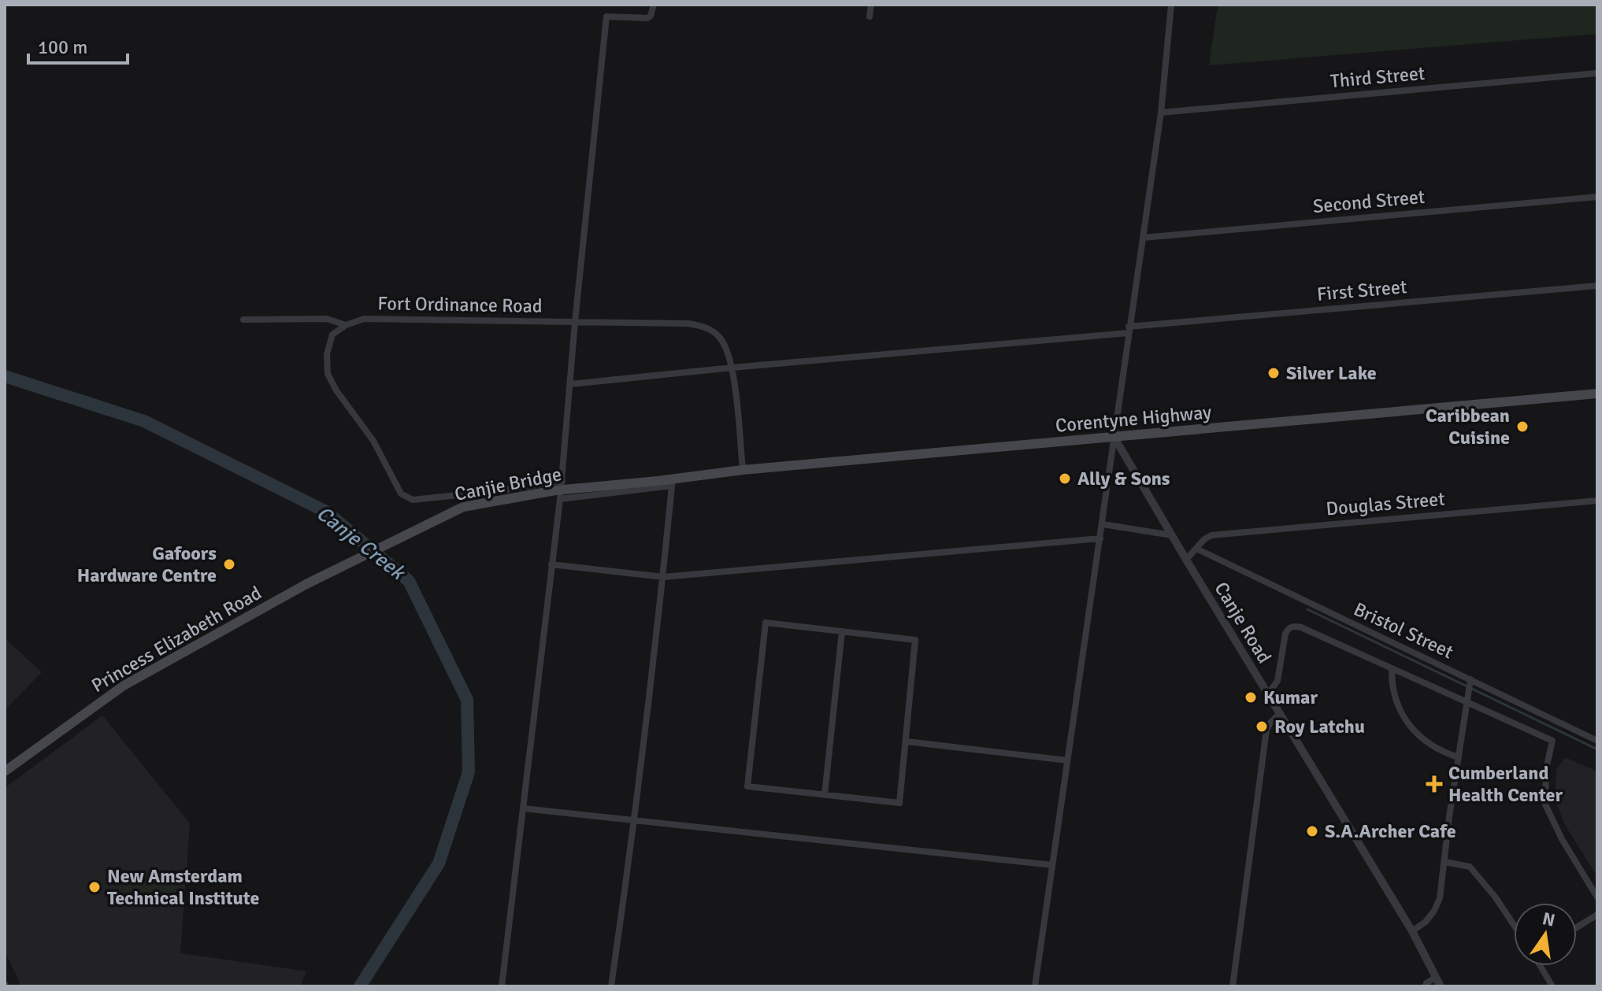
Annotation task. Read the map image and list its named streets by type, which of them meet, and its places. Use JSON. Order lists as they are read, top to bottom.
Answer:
{
  "streets": {
    "main road": ["Corentyne Highway", "Canjie Bridge", "Princess Elizabeth Road"],
    "street": [
      "Third Street",
      "Second Street",
      "First Street",
      "Fort Ordinance Road",
      "Douglas Street",
      "Canje Road",
      "Bristol Street"
    ]
  },
  "crossings": [
    ["First Street", "Fort Ordinance Road"],
    ["Fort Ordinance Road", "Corentyne Highway"],
    ["Corentyne Highway", "Canjie Bridge"],
    ["Corentyne Highway", "Canje Road"],
    ["Canjie Bridge", "Princess Elizabeth Road"],
    ["Douglas Street", "Canje Road"],
    ["Douglas Street", "Bristol Street"]
  ],
  "water": ["Canje Creek"],
  "places": {
    "other": [
      "Silver Lake",
      "Caribbean Cuisine",
      "Ally & Sons",
      "Gafoors Hardware Centre",
      "Kumar",
      "Roy Latchu",
      "S.A.Archer Cafe",
      "New Amsterdam Technical Institute"
    ],
    "health": ["Cumberland Health Center"]
  },
  "scale_bar": "100 m",
  "north": "top"
}
